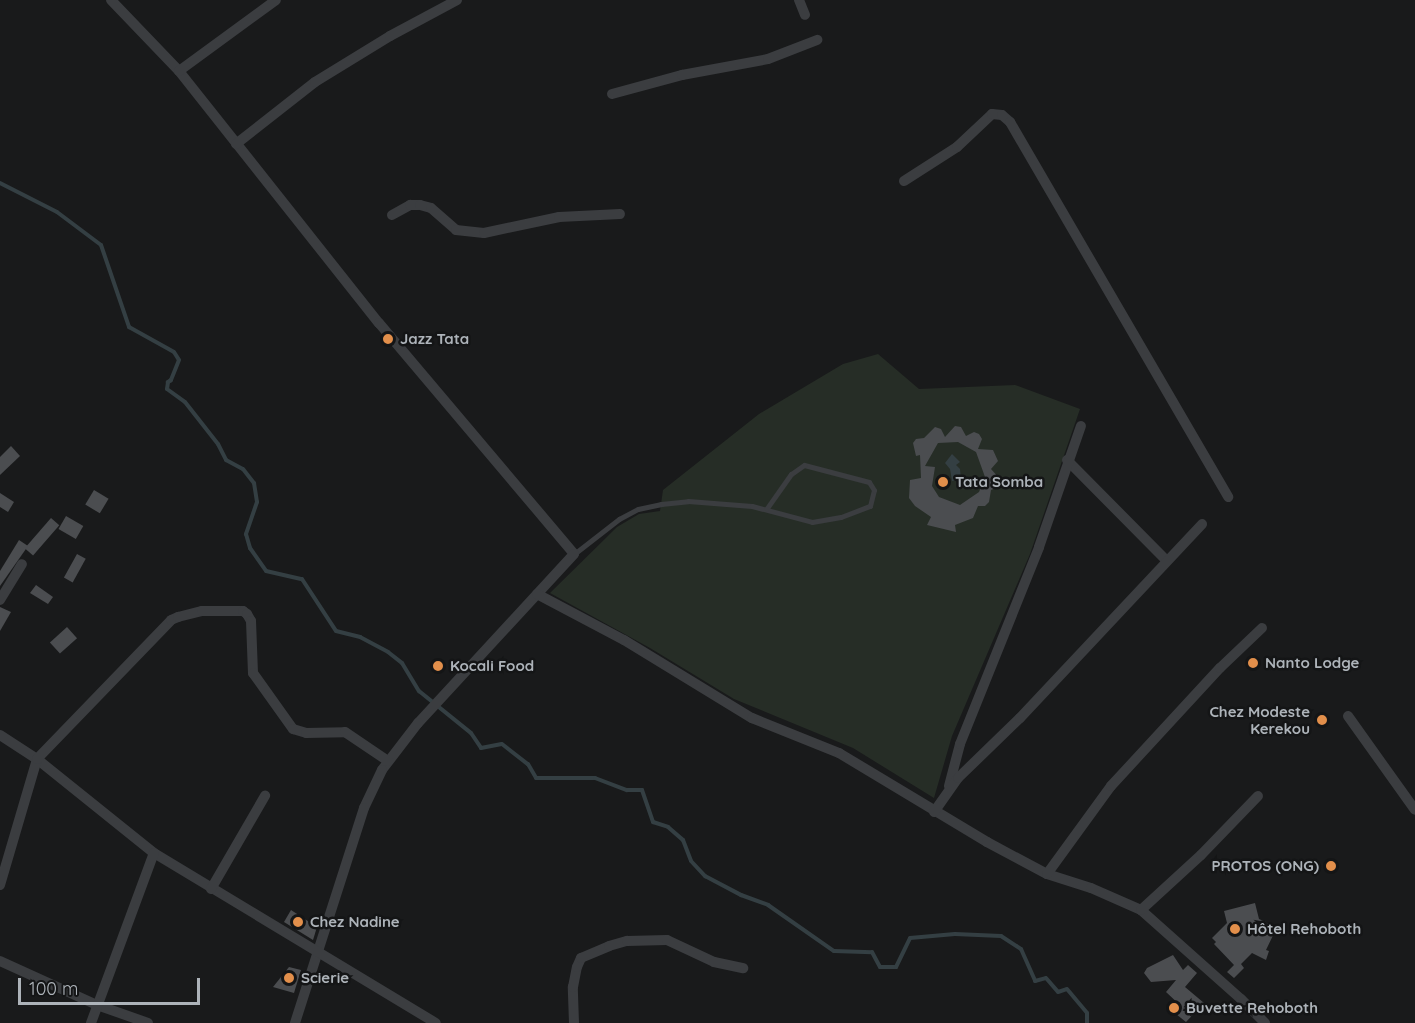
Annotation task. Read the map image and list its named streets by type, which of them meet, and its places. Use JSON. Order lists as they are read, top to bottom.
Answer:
{
  "places": [
    "Jazz Tata",
    "Tata Somba",
    "Nanto Lodge",
    "Kocali Food",
    "Chez Modeste Kerekou",
    "PROTOS (ONG)",
    "Chez Nadine",
    "Hôtel Rehoboth",
    "Scierie",
    "Buvette Rehoboth"
  ],
  "scale_bar": "100 m"
}
